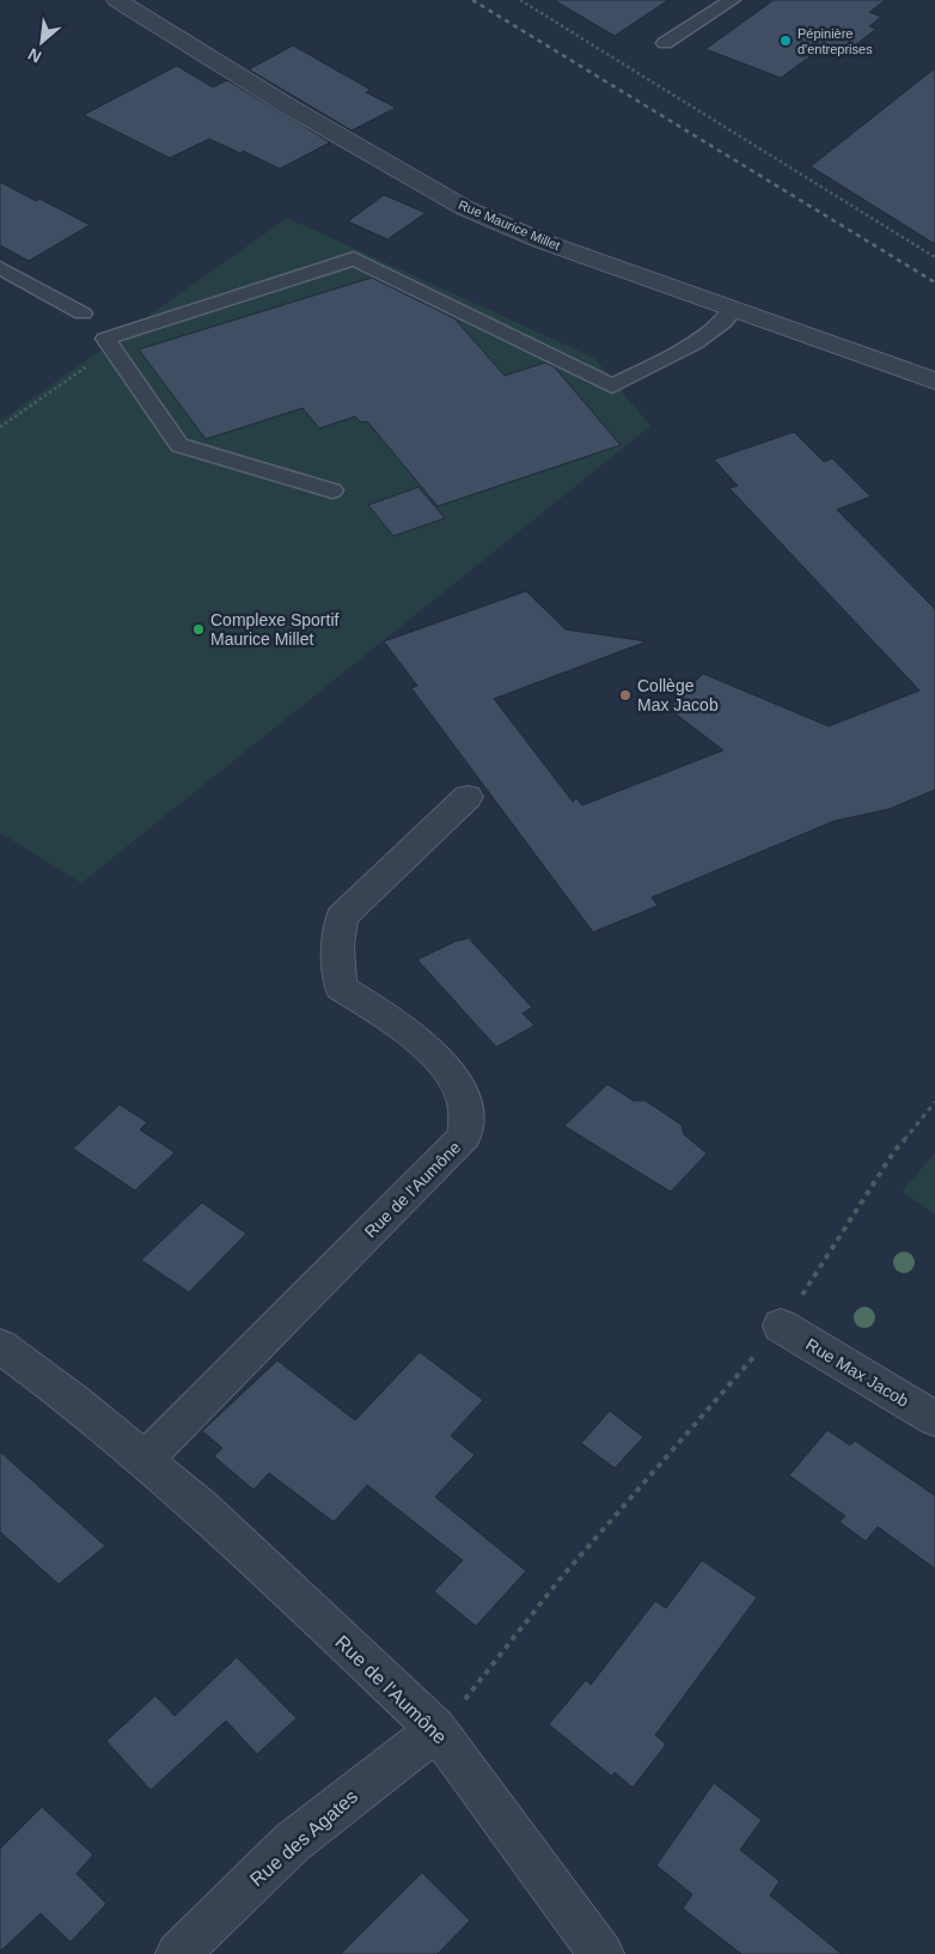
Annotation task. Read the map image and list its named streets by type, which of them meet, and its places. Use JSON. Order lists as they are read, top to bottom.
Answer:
{
  "streets": {
    "street": [
      "Rue Maurice Millet",
      "Rue de l'Aumône",
      "Rue Max Jacob",
      "Rue des Agates"
    ]
  },
  "crossings": [
    ["Rue de l'Aumône", "Rue des Agates"]
  ],
  "places": ["Pépinière d'entreprises", "Complexe Sportif Maurice Millet", "Collège Max Jacob"],
  "north": "bottom left"
}
